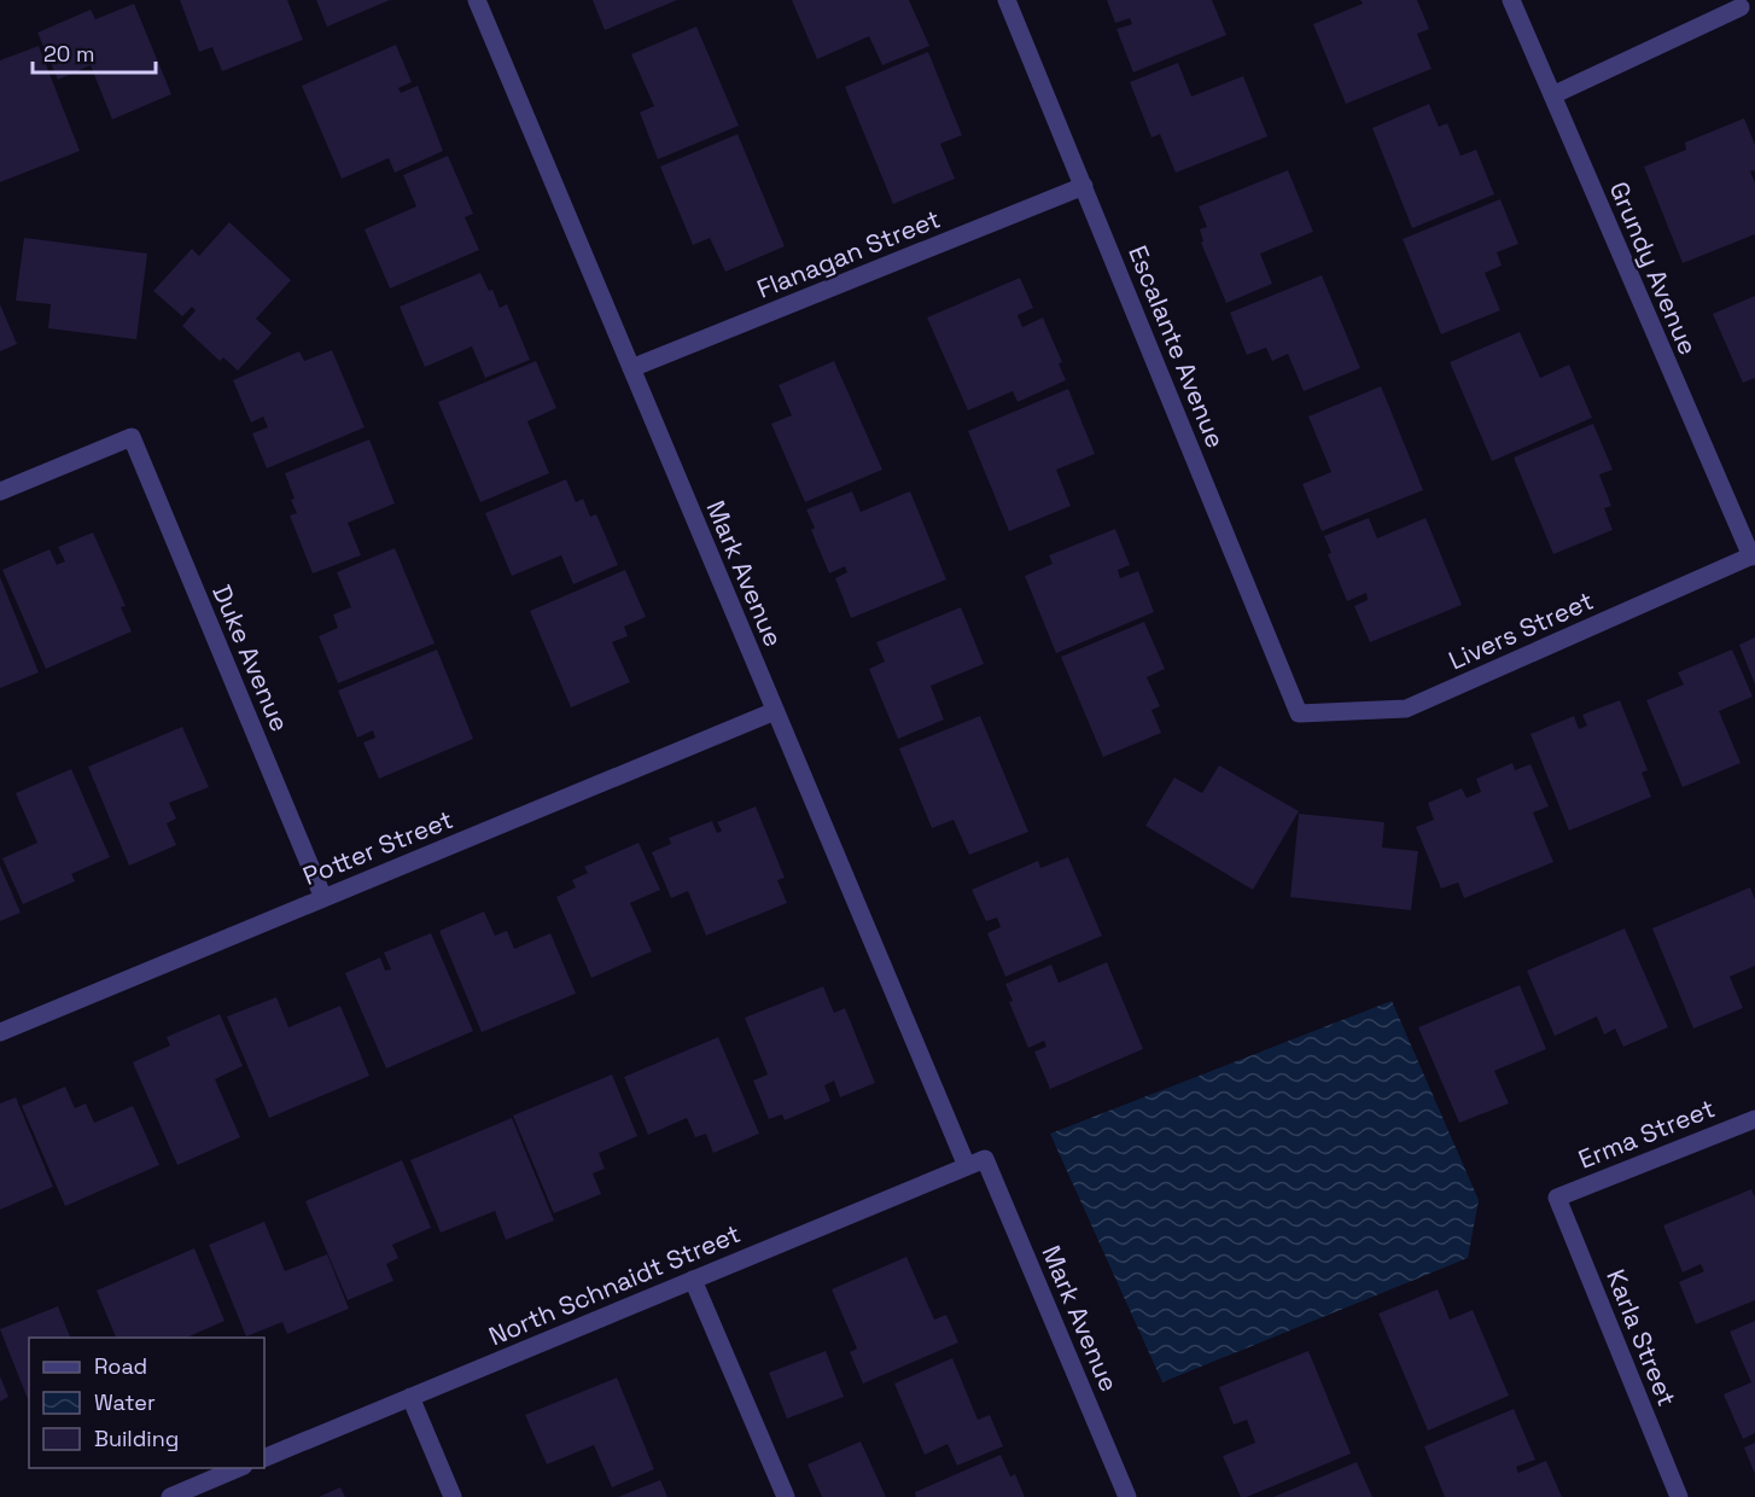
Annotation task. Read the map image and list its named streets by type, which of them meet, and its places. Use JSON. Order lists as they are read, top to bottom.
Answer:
{
  "streets": {
    "street": [
      "Flanagan Street",
      "Grundy Avenue",
      "Escalante Avenue",
      "Mark Avenue",
      "Livers Street",
      "Duke Avenue",
      "Potter Street",
      "Erma Street",
      "North Schnaidt Street",
      "Karla Street"
    ]
  },
  "crossings": [
    ["Flanagan Street", "Escalante Avenue"],
    ["Flanagan Street", "Mark Avenue"],
    ["Grundy Avenue", "Livers Street"],
    ["Escalante Avenue", "Livers Street"],
    ["Mark Avenue", "Potter Street"],
    ["Mark Avenue", "North Schnaidt Street"],
    ["Duke Avenue", "Potter Street"],
    ["Erma Street", "Karla Street"]
  ],
  "legend": ["Road", "Water", "Building"],
  "scale_bar": "20 m"
}
